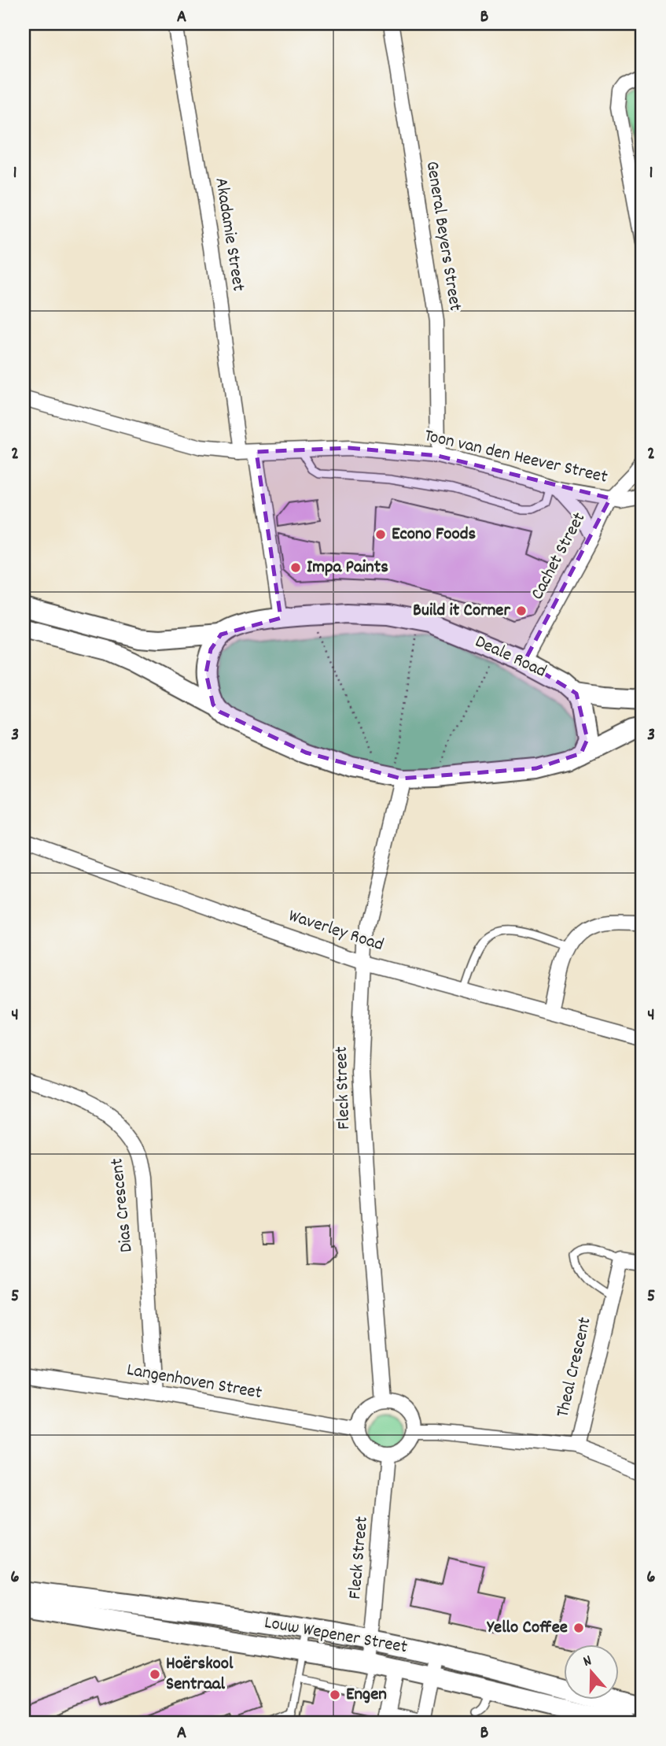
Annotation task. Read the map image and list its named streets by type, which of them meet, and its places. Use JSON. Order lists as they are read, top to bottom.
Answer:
{
  "streets": {
    "street": [
      "Akadamie Street",
      "General Beyers Street",
      "Toon van den Heever Street",
      "Cachet Street",
      "Deale Road",
      "Waverley Road",
      "Fleck Street",
      "Dias Crescent",
      "Theal Crescent",
      "Langenhoven Street",
      "Louw Wepener Street"
    ]
  },
  "crossings": [
    ["Akadamie Street", "Toon van den Heever Street"],
    ["General Beyers Street", "Toon van den Heever Street"],
    ["Toon van den Heever Street", "Cachet Street"],
    ["Cachet Street", "Deale Road"],
    ["Waverley Road", "Fleck Street"],
    ["Fleck Street", "Langenhoven Street"],
    ["Fleck Street", "Louw Wepener Street"],
    ["Dias Crescent", "Langenhoven Street"]
  ],
  "places": [
    "Econo Foods",
    "Impa Paints",
    "Build it Corner",
    "Yello Coffee",
    "Hoërskool Sentraal",
    "Engen"
  ],
  "north": "top",
  "grid": {
    "columns": ["A", "B"],
    "rows": [
      "1",
      "2",
      "3",
      "4",
      "5",
      "6"
    ]
  }
}
